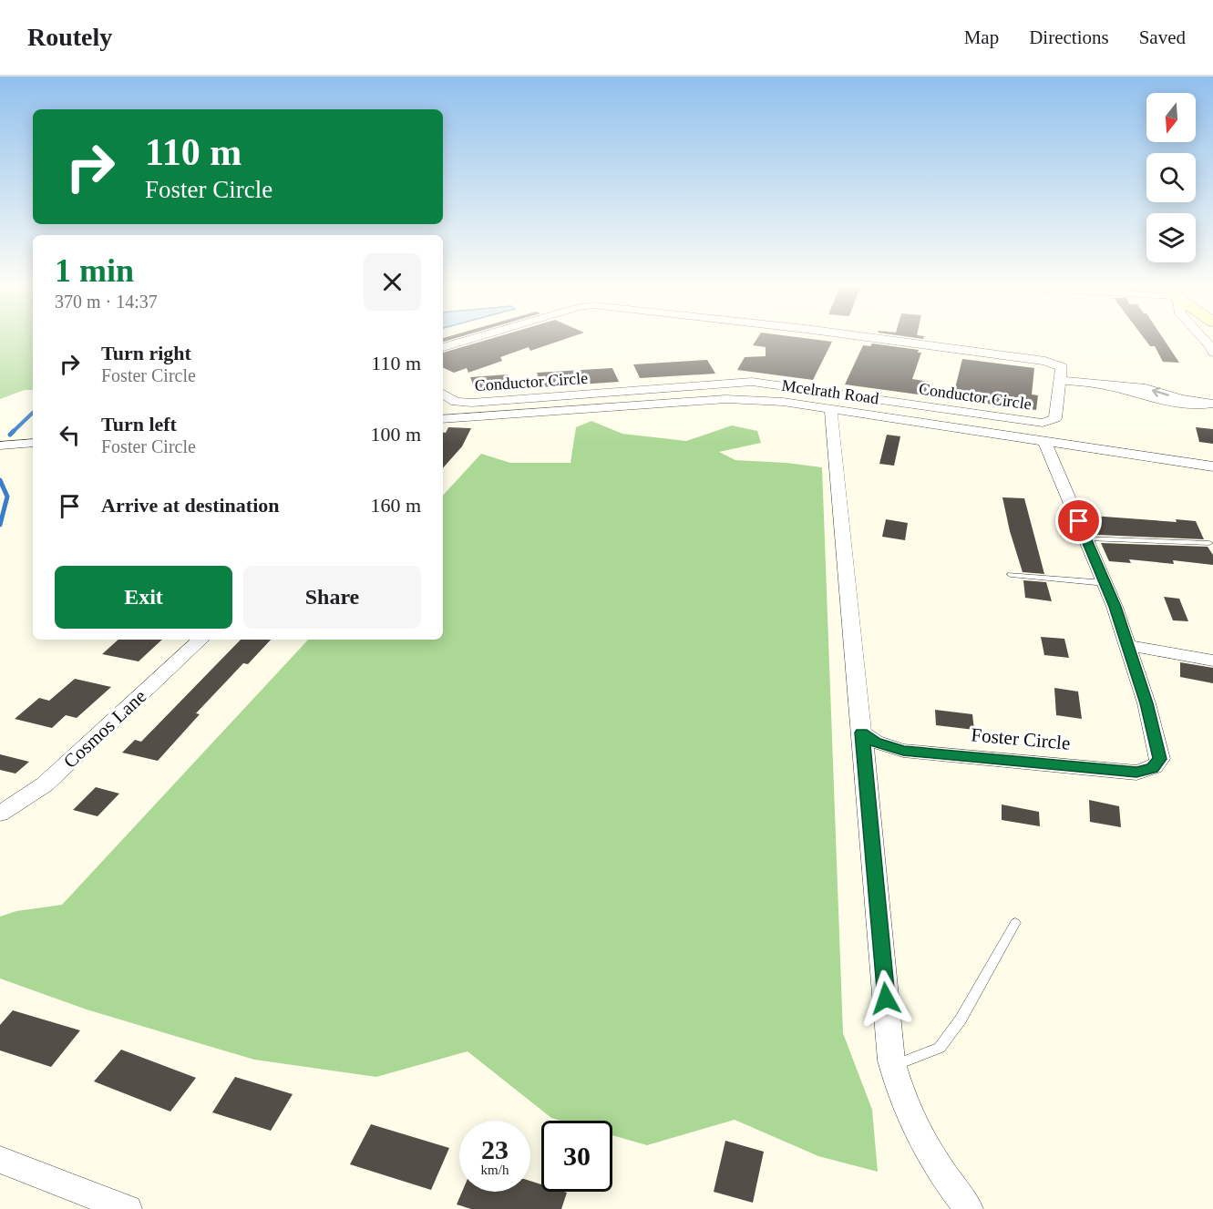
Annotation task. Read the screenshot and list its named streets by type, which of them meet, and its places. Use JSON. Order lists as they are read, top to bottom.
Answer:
{
  "streets": {
    "street": [
      "Conductor Circle",
      "Mcelrath Road",
      "Cosmos Lane",
      "Foster Circle"
    ]
  },
  "crossings": [
    ["Mcelrath Road", "Foster Circle"]
  ],
  "north": "bottom",
  "page": {
    "header": "Routely",
    "nav": ["Map", "Directions", "Saved"],
    "turn": ["110 m", "Foster Circle"],
    "heading": ["1 min", "370 m · 14:37"],
    "list": [
      {
        "name": "Turn right",
        "note": "Foster Circle",
        "value": "110 m"
      },
      {
        "name": "Turn left",
        "note": "Foster Circle",
        "value": "100 m"
      },
      {
        "name": "Arrive at destination",
        "value": "160 m"
      }
    ],
    "buttons": ["Exit", "Share"],
    "speed": "23 km/h",
    "limit": "30"
  }
}
